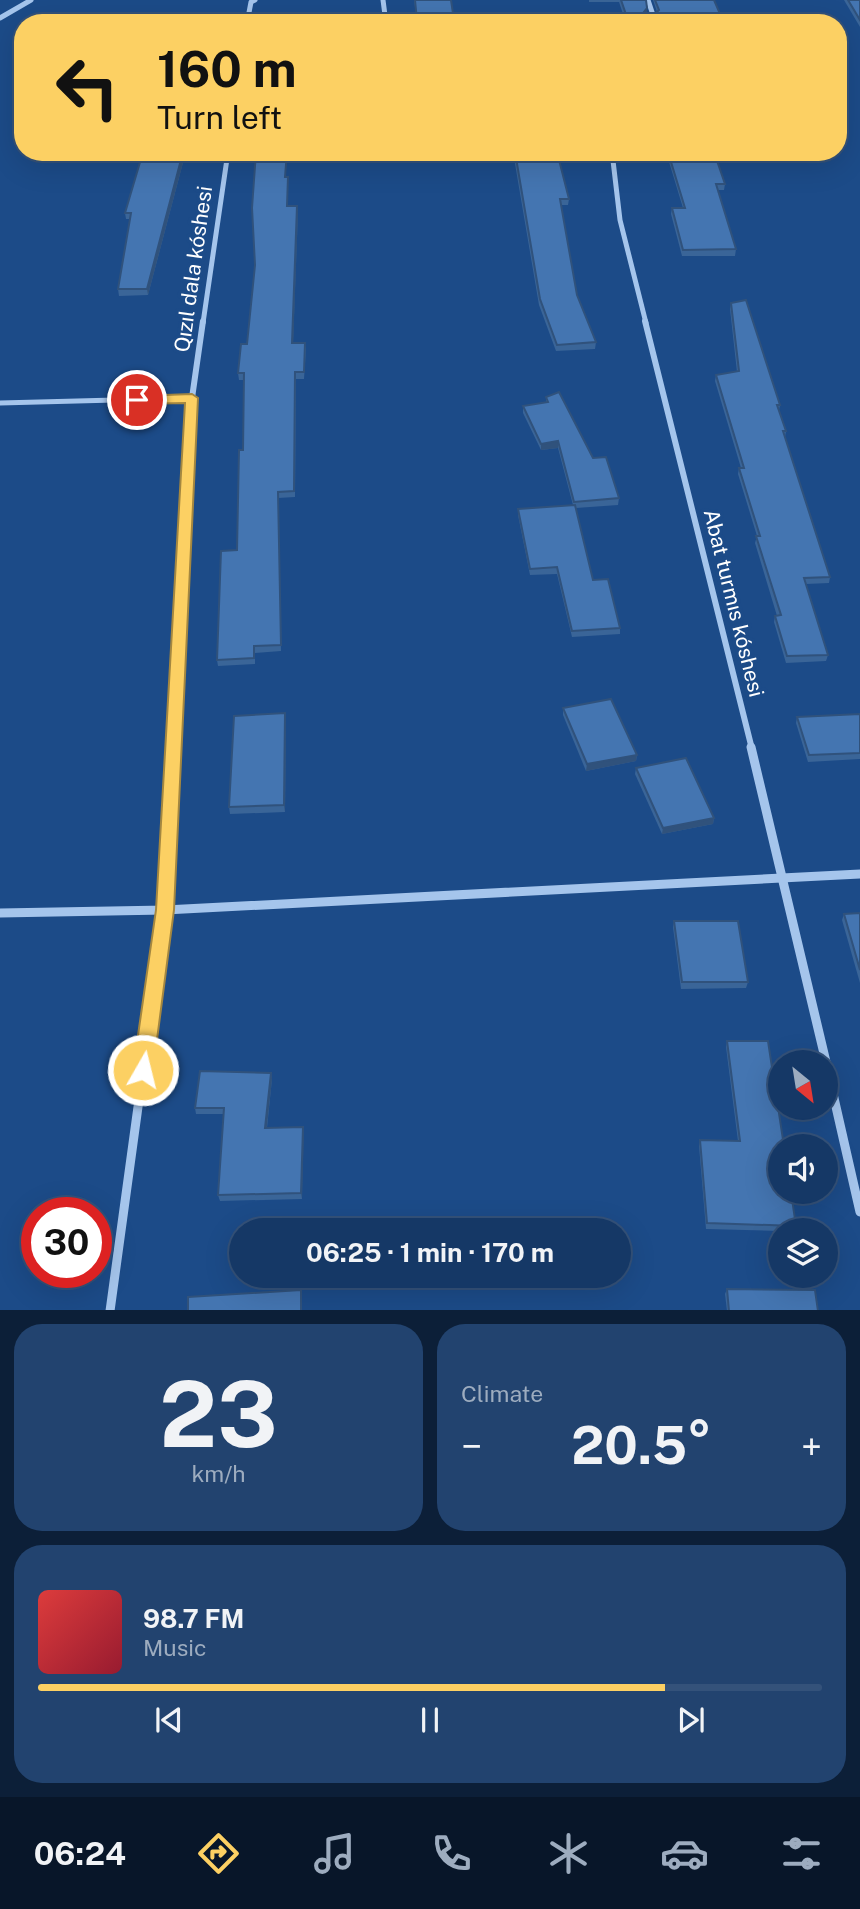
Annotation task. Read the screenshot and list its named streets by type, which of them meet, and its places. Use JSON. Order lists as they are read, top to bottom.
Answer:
{
  "streets": {
    "street": ["Qızıl dala kóshesi", "Abat turmıs kóshesi"]
  },
  "north": "bottom right",
  "page": {
    "turn": ["160 m", "Turn left"],
    "limit": "30",
    "trip": "06:25 · 1 min · 170 m",
    "tile": [
      ["23", "km/h"],
      "Climate"
    ],
    "heat": ["−", "20.5°", "+"],
    "song": ["98.7 FM", "Music"],
    "tabs": "06:24"
  }
}
